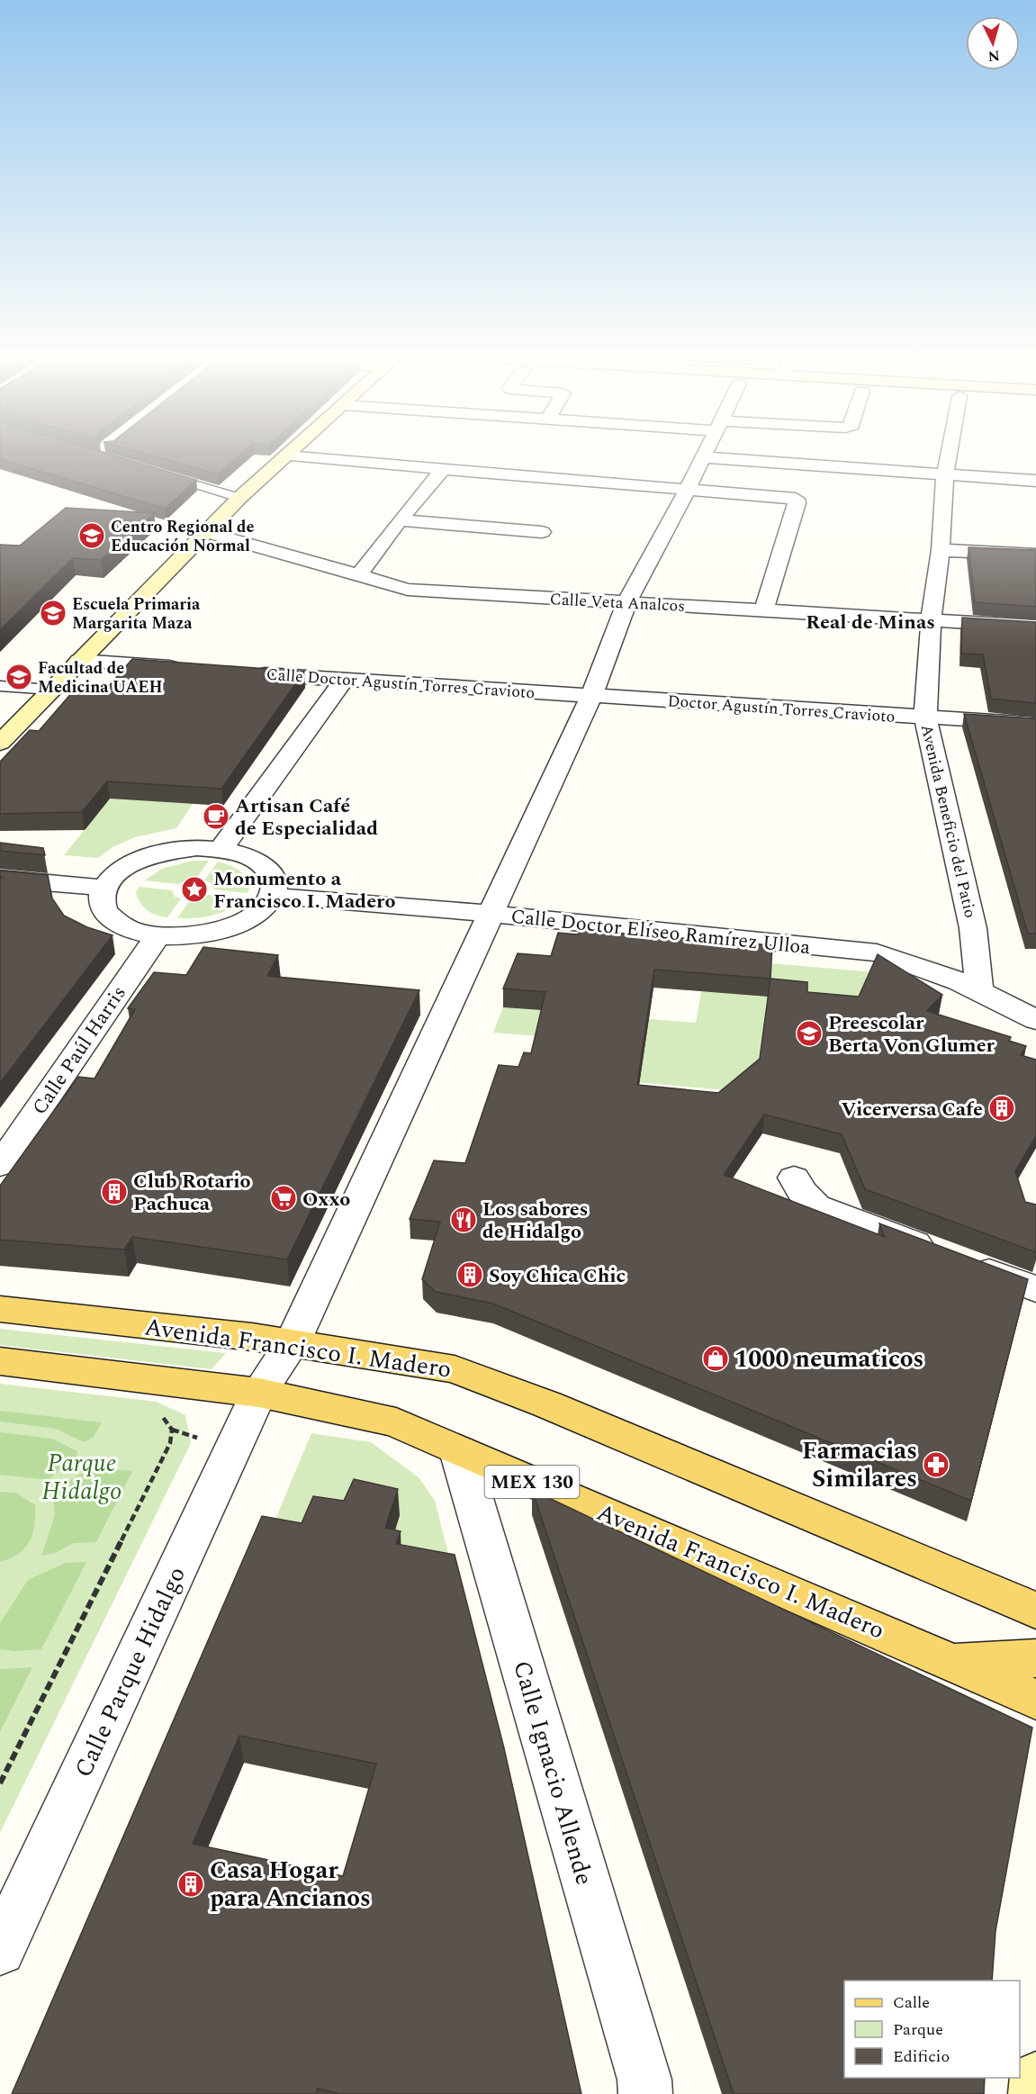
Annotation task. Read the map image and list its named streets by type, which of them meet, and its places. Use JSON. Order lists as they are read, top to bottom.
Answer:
{
  "streets": {
    "main road": ["Avenida Francisco I. Madero", "MEX 130"],
    "street": [
      "Calle Veta Analcos",
      "Calle Doctor Agustín Torres Cravioto",
      "Doctor Agustín Torres Cravioto",
      "Avenida Beneficio del Patio",
      "Calle Doctor Elíseo Ramírez Ulloa",
      "Calle Paúl Harris",
      "Calle Parque Hidalgo",
      "Calle Ignacio Allende"
    ]
  },
  "crossings": [
    ["Calle Veta Analcos", "Avenida Beneficio del Patio"],
    ["Calle Veta Analcos", "Calle Parque Hidalgo"],
    ["Calle Doctor Agustín Torres Cravioto", "Doctor Agustín Torres Cravioto"],
    ["Calle Doctor Agustín Torres Cravioto", "Calle Parque Hidalgo"],
    ["Doctor Agustín Torres Cravioto", "Avenida Beneficio del Patio"],
    ["Doctor Agustín Torres Cravioto", "Calle Parque Hidalgo"],
    ["Avenida Beneficio del Patio", "Calle Doctor Elíseo Ramírez Ulloa"],
    ["Calle Doctor Elíseo Ramírez Ulloa", "Calle Parque Hidalgo"],
    ["Avenida Francisco I. Madero", "Calle Parque Hidalgo"],
    ["Avenida Francisco I. Madero", "Calle Ignacio Allende"]
  ],
  "districts": ["Real de Minas"],
  "parks": ["Parque Hidalgo"],
  "places": {
    "school or university": [
      "Centro Regional de Educación Normal",
      "Escuela Primaria Margarita Maza",
      "Facultad de Medicina UAEH",
      "Preescolar Berta Von Glumer"
    ],
    "cafe": ["Artisan Café de Especialidad"],
    "place": ["Monumento a Francisco I. Madero"],
    "building": [
      "Vicerversa Cafe",
      "Club Rotario Pachuca",
      "Soy Chica Chic",
      "Casa Hogar para Ancianos"
    ],
    "supermarket": ["Oxxo"],
    "restaurant": ["Los sabores de Hidalgo"],
    "shop": ["1000 neumaticos"],
    "pharmacy": ["Farmacias Similares"]
  },
  "legend": ["Calle", "Parque", "Edificio"],
  "north": "bottom"
}
